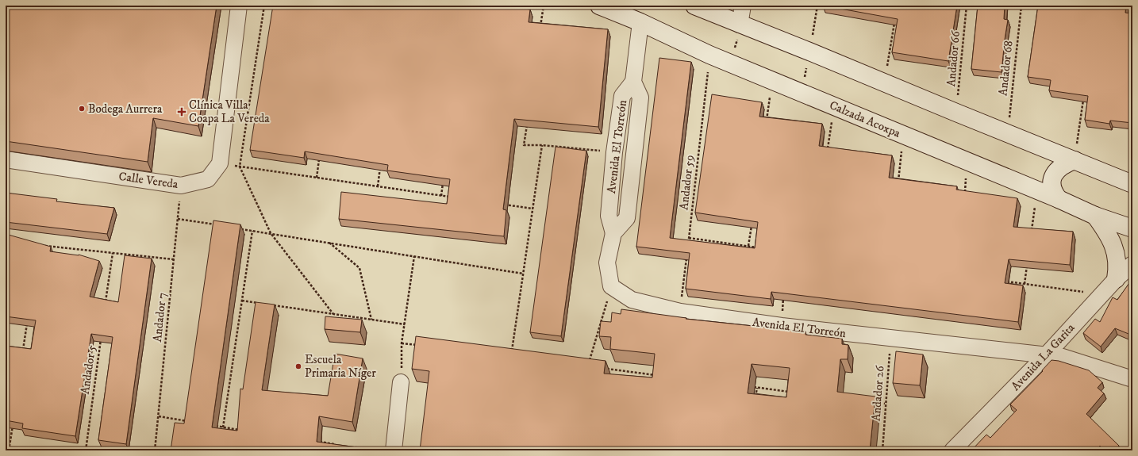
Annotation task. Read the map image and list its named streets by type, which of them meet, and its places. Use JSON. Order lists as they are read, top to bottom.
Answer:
{
  "streets": {
    "main road": ["Calzada Acoxpa"],
    "street": ["Avenida El Torreón", "Calle Vereda", "Avenida La Garita"],
    "path": [
      "Andador 66",
      "Andador 68",
      "Andador 59",
      "Andador 7",
      "Andador 5",
      "Andador 26"
    ]
  },
  "crossings": [
    ["Calzada Acoxpa", "Andador 59"],
    ["Avenida El Torreón", "Avenida La Garita"],
    ["Avenida El Torreón", "Andador 26"],
    ["Calle Vereda", "Andador 7"]
  ],
  "places": {
    "other": ["Bodega Aurrera", "Escuela Primaria Níger"],
    "health": ["Clínica Villa Coapa La Vereda"]
  }
}
